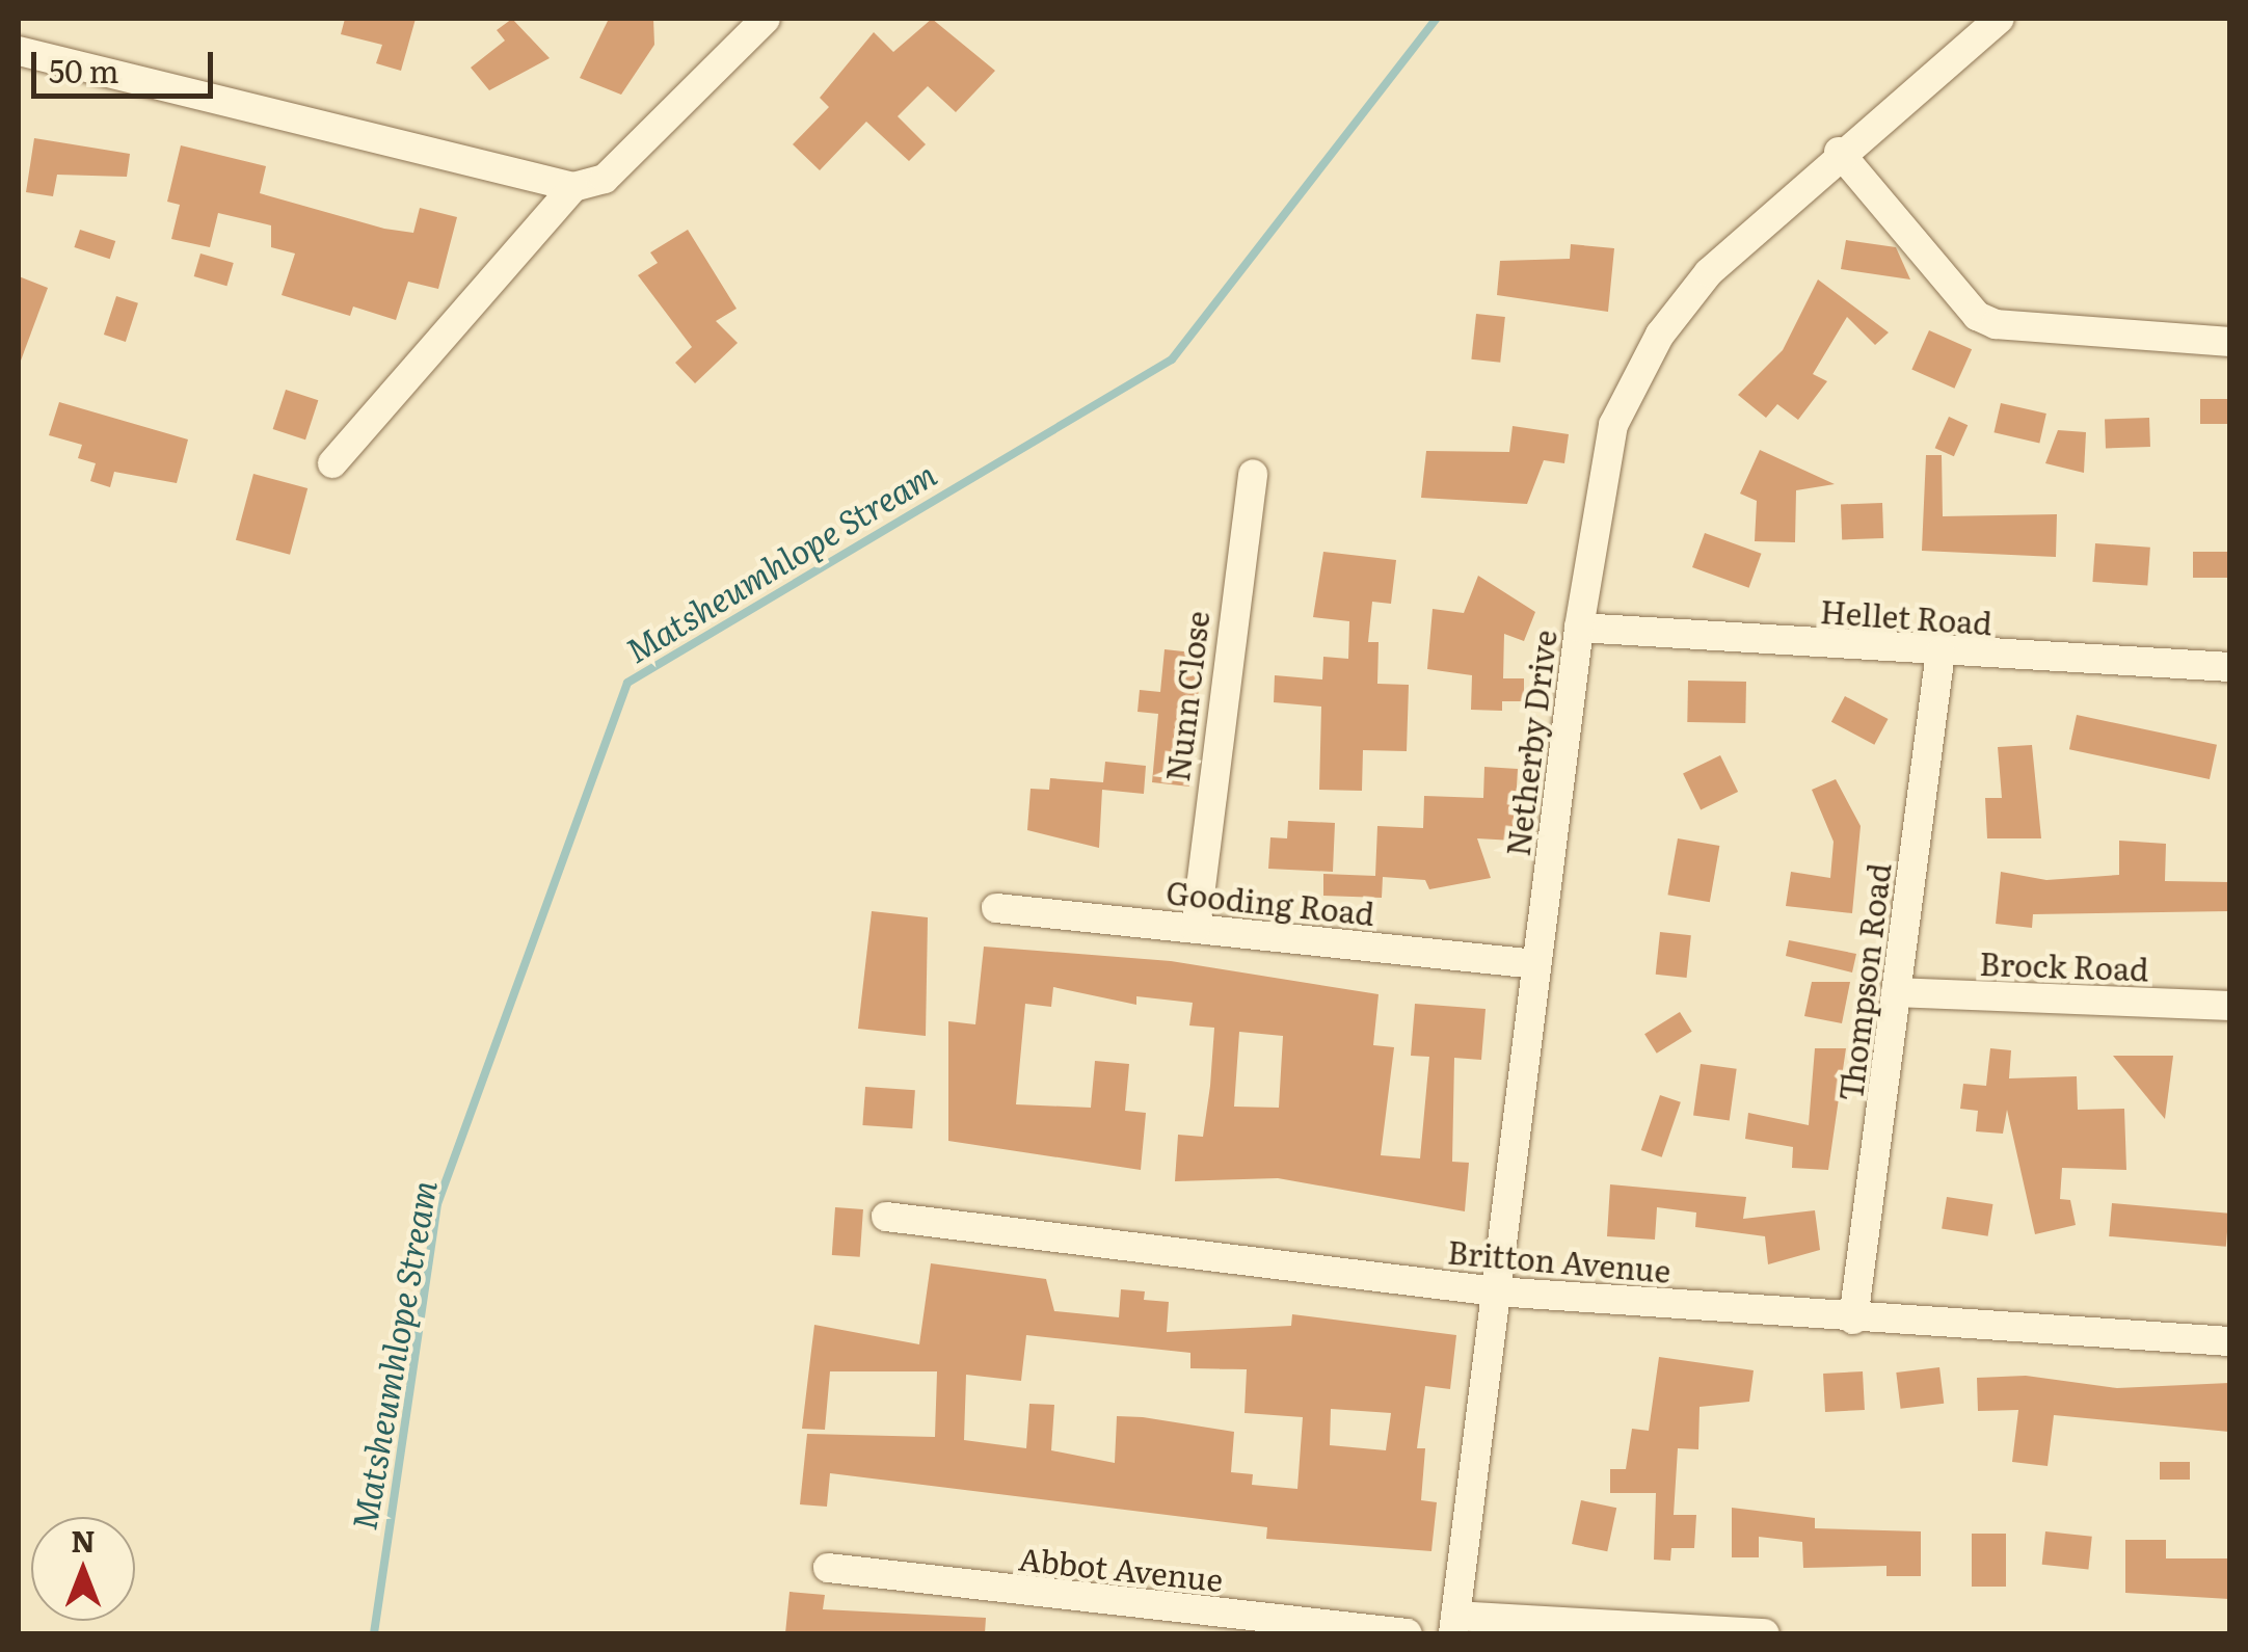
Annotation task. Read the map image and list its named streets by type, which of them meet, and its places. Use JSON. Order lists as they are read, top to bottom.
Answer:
{
  "streets": {
    "street": [
      "Hellet Road",
      "Nunn Close",
      "Netherby Drive",
      "Gooding Road",
      "Brock Road",
      "Thompson Road",
      "Britton Avenue",
      "Abbot Avenue"
    ]
  },
  "crossings": [
    ["Hellet Road", "Netherby Drive"],
    ["Hellet Road", "Thompson Road"],
    ["Nunn Close", "Gooding Road"],
    ["Netherby Drive", "Gooding Road"],
    ["Netherby Drive", "Britton Avenue"],
    ["Brock Road", "Thompson Road"],
    ["Thompson Road", "Britton Avenue"]
  ],
  "water": ["Matsheumhlope Stream"],
  "scale_bar": "50 m",
  "north": "top"
}
